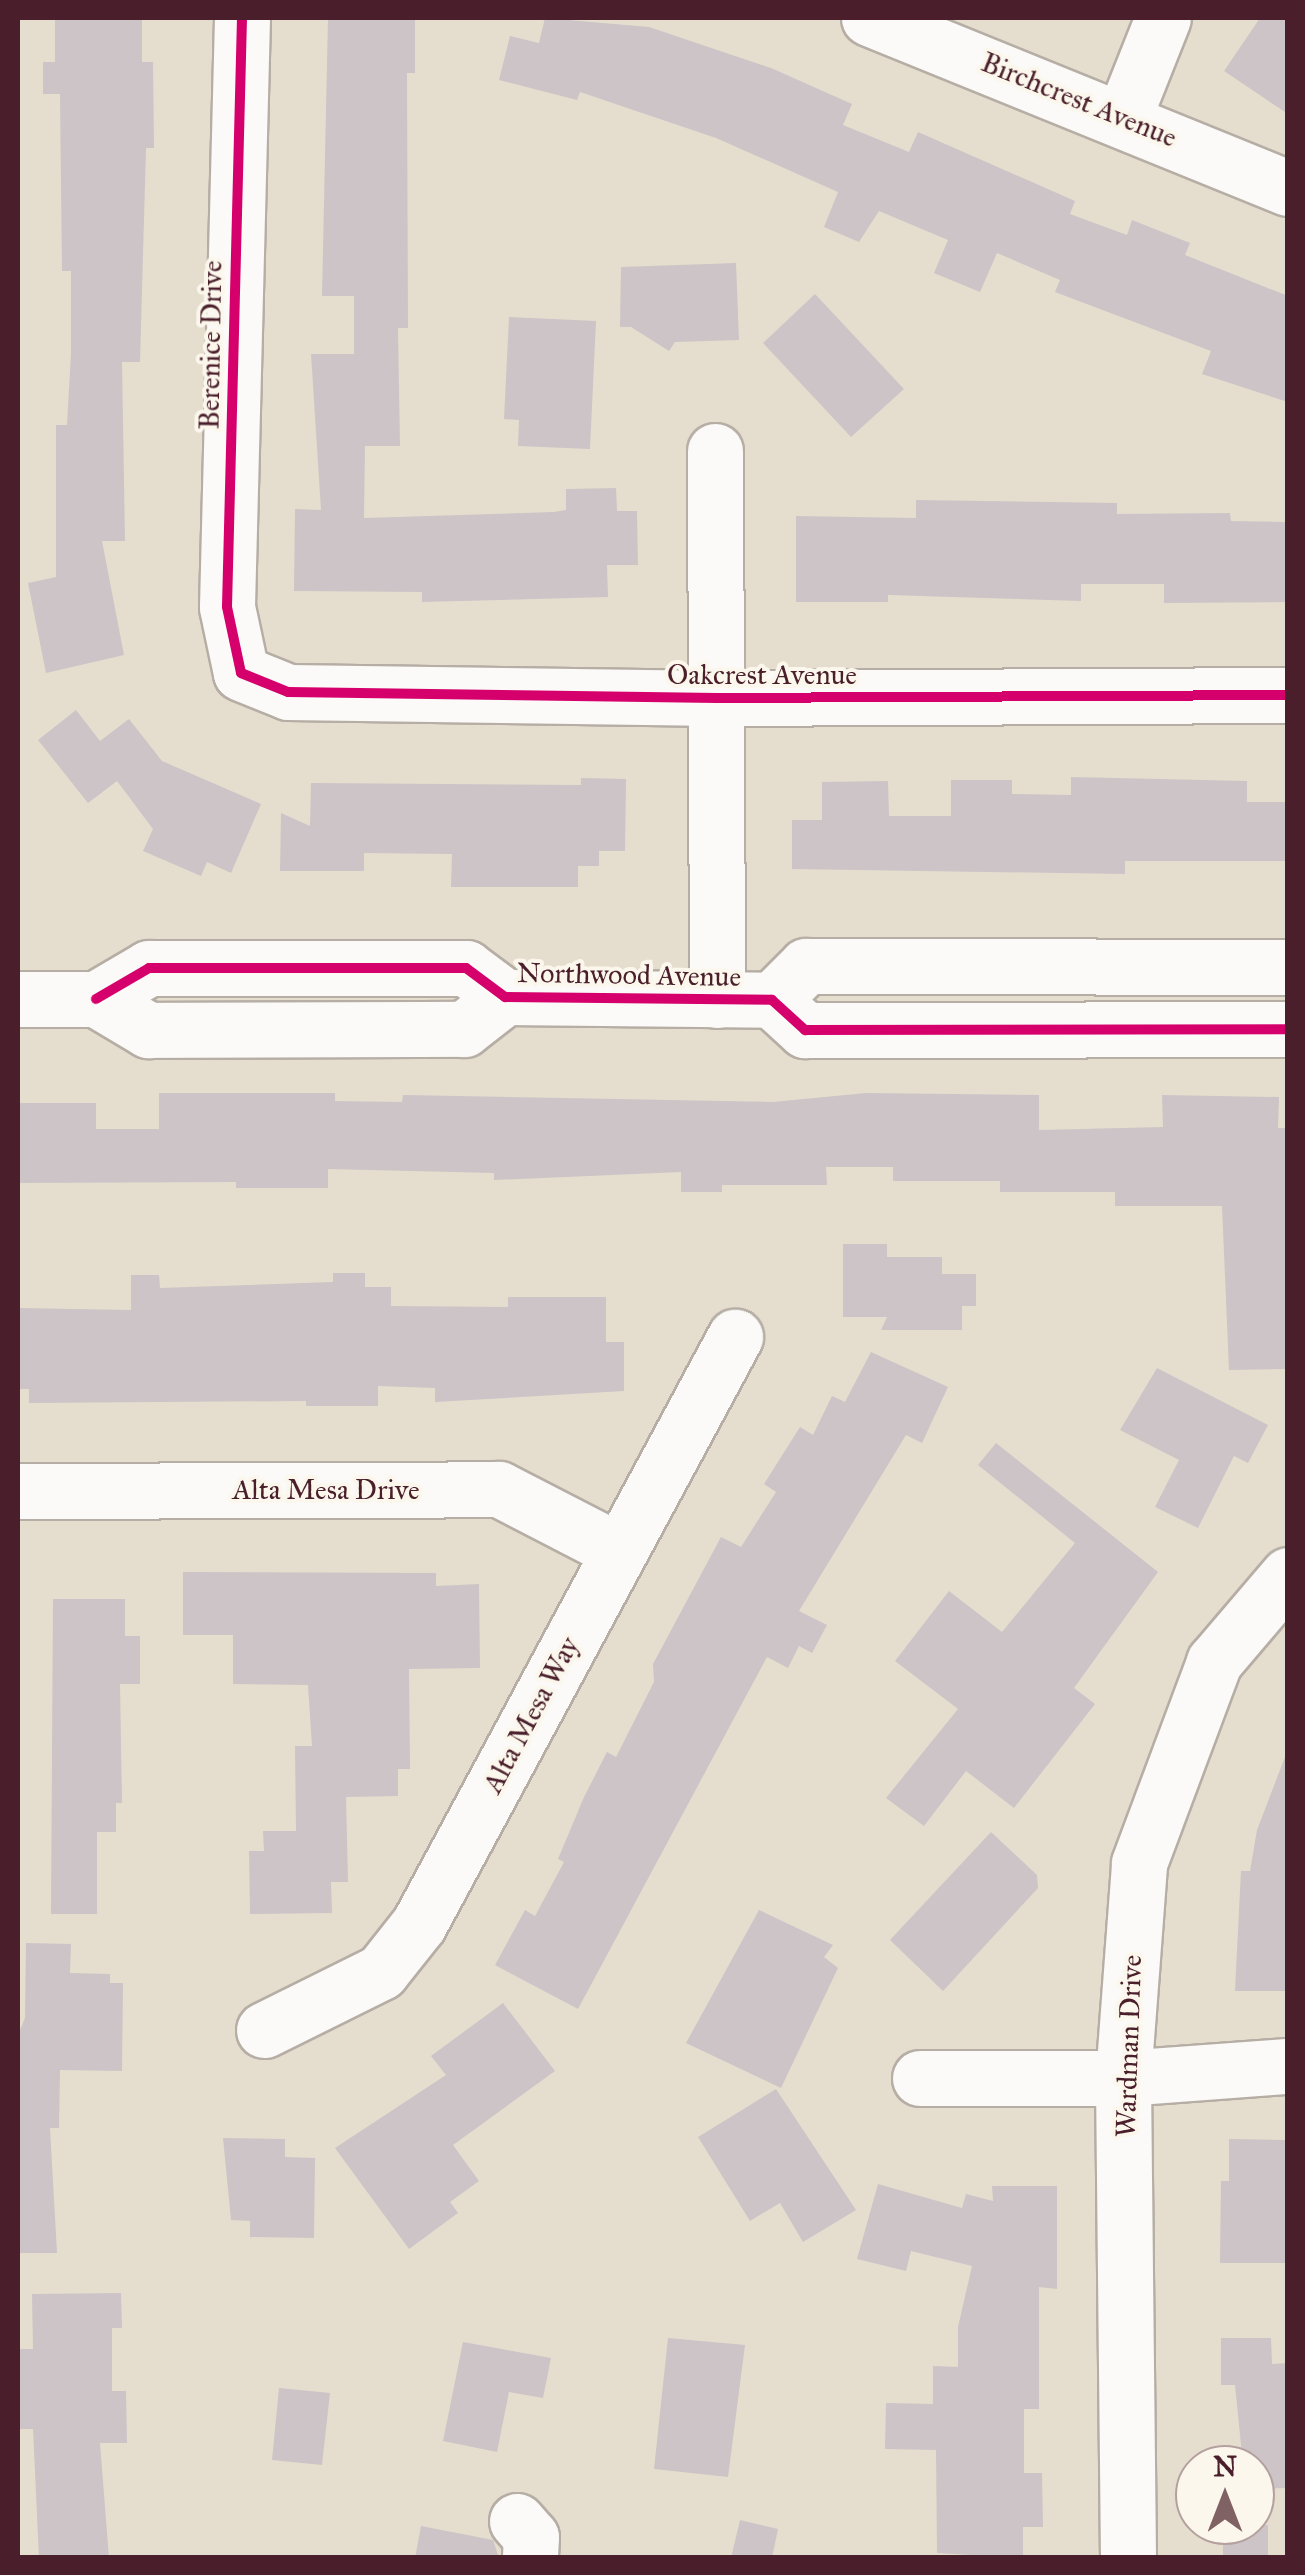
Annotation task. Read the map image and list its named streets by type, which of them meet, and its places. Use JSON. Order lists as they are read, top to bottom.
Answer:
{
  "streets": {
    "street": [
      "Birchcrest Avenue",
      "Berenice Drive",
      "Oakcrest Avenue",
      "Northwood Avenue",
      "Alta Mesa Drive",
      "Alta Mesa Way",
      "Wardman Drive"
    ]
  },
  "crossings": [
    ["Berenice Drive", "Oakcrest Avenue"],
    ["Alta Mesa Drive", "Alta Mesa Way"]
  ],
  "north": "top"
}
